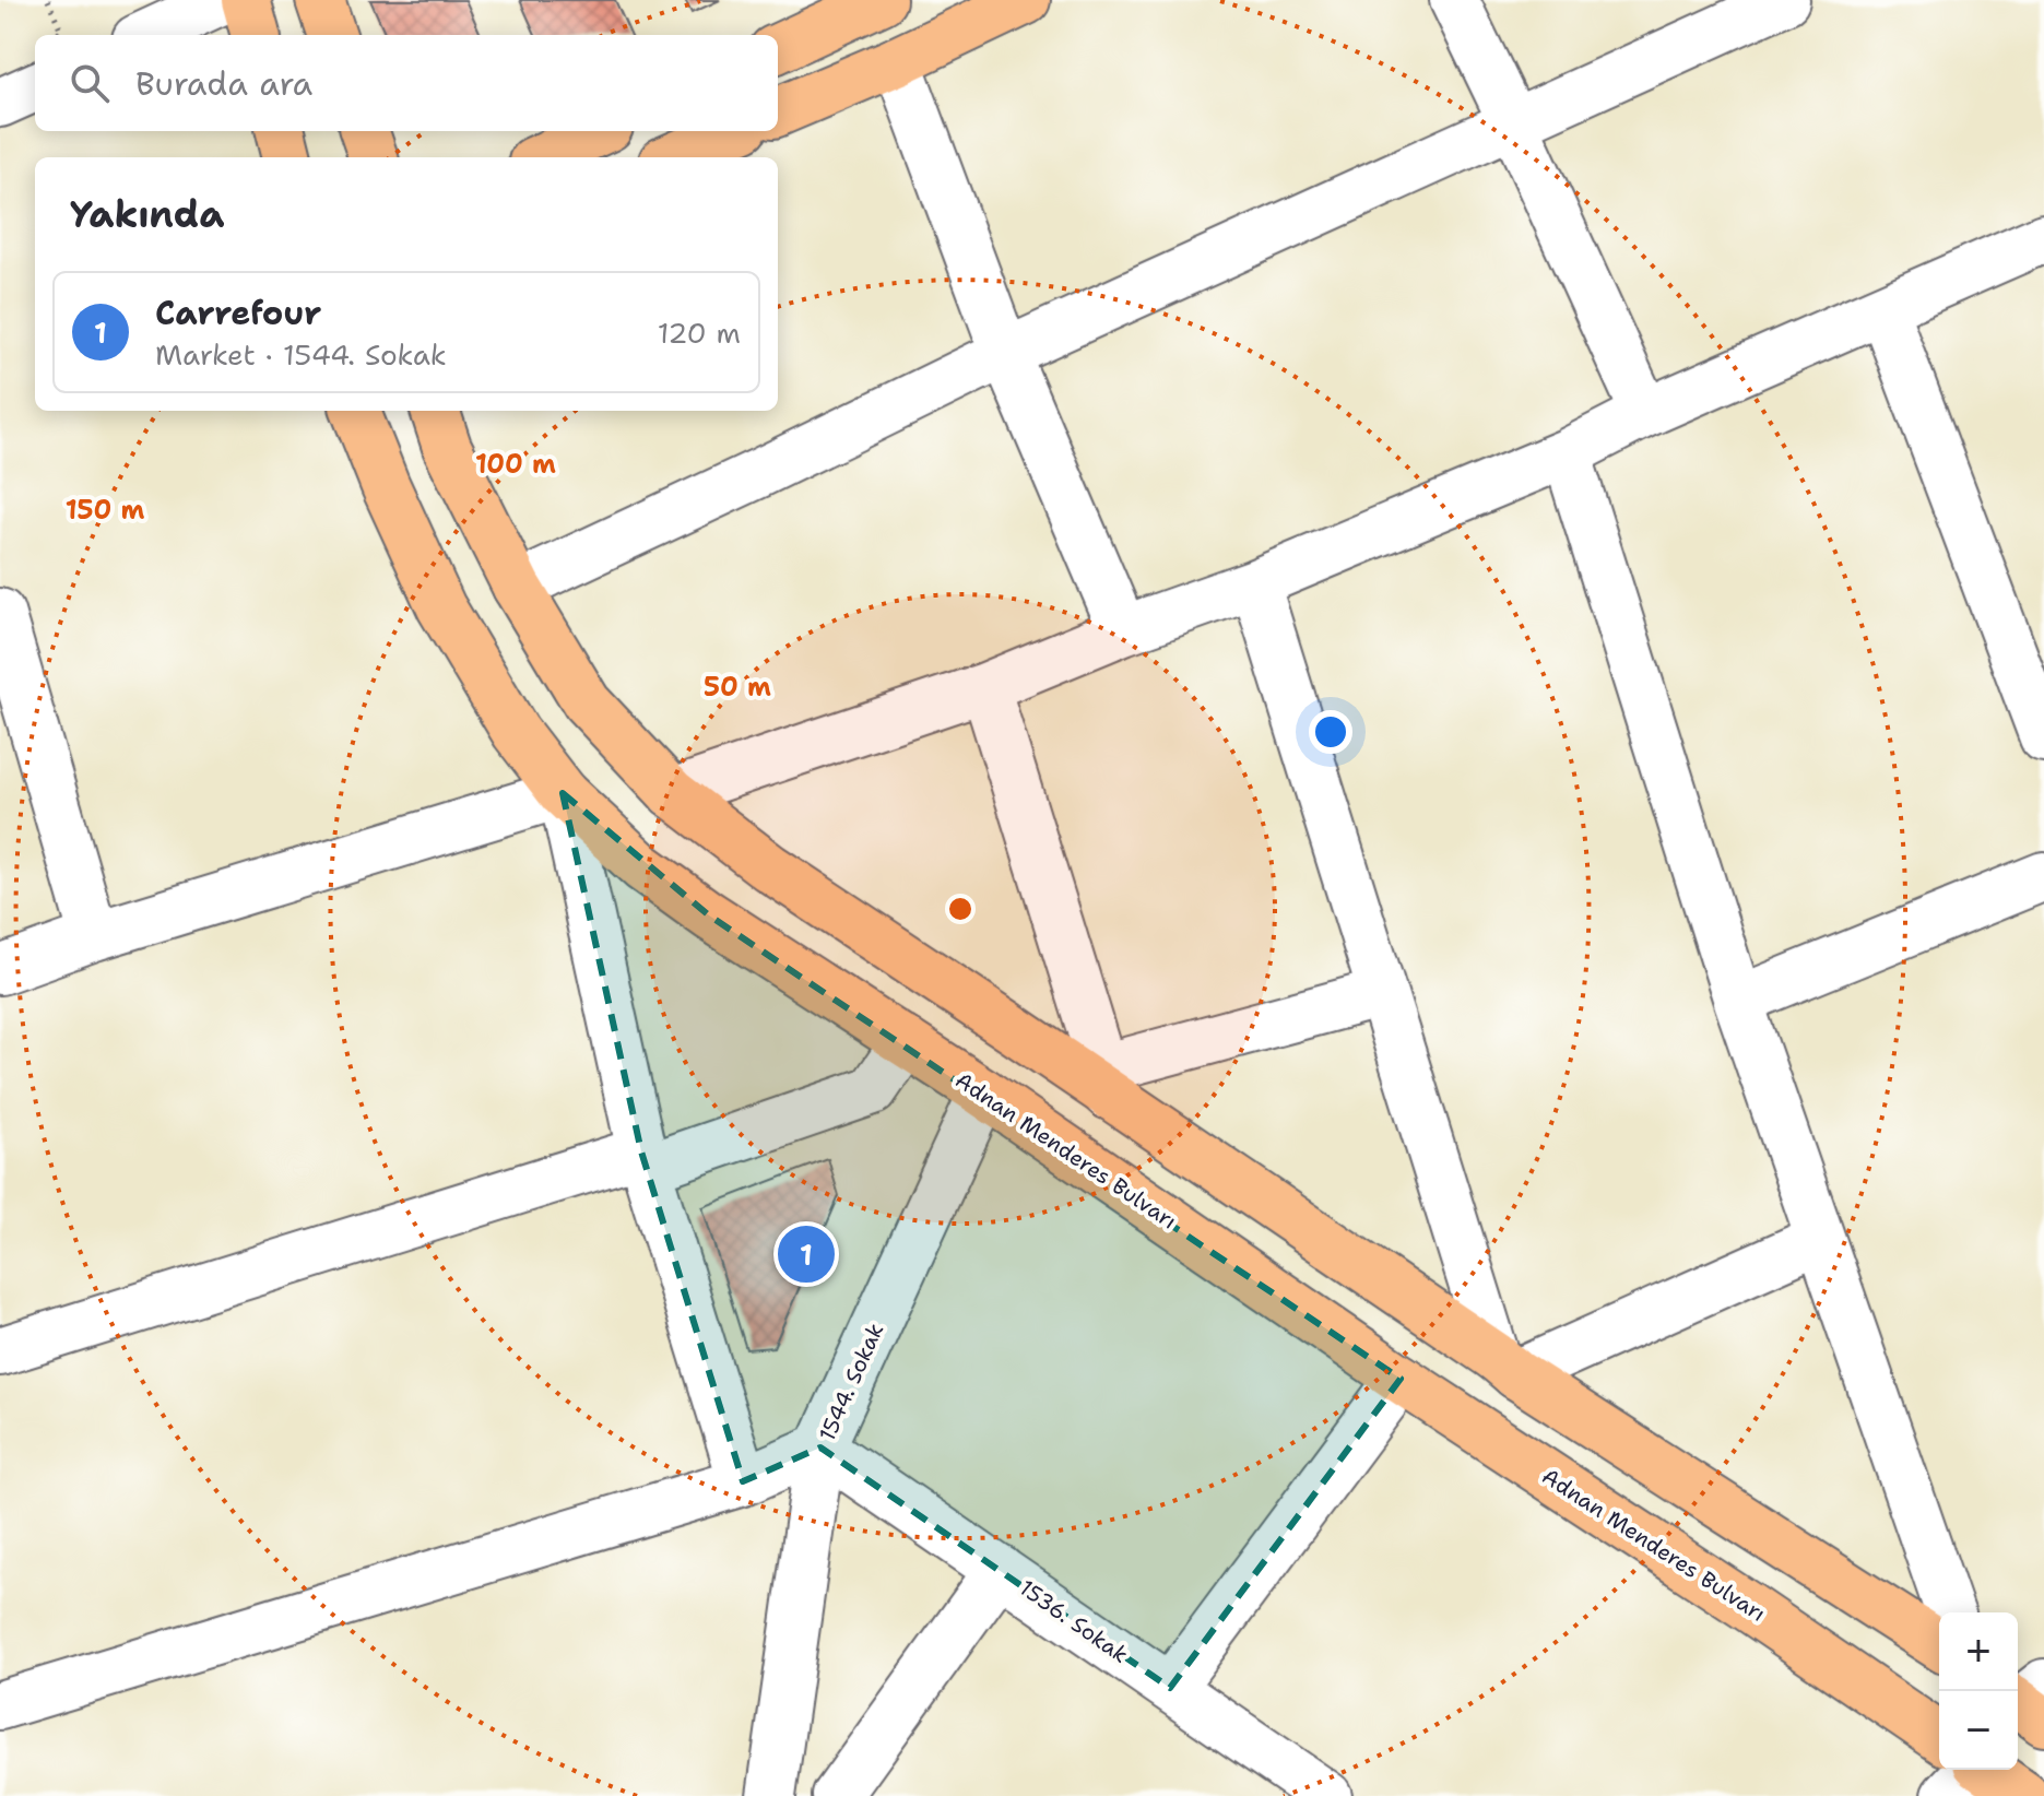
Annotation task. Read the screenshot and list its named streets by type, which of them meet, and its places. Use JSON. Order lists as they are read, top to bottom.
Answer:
{
  "streets": {
    "main road": ["Adnan Menderes Bulvarı"],
    "street": ["1544. Sokak", "1536. Sokak"]
  },
  "crossings": [
    ["Adnan Menderes Bulvarı", "1544. Sokak"],
    ["1544. Sokak", "1536. Sokak"]
  ],
  "page": {
    "search": "Burada ara",
    "heading": "Yakında",
    "list": [
      {
        "mark": "1",
        "name": "Carrefour",
        "note": "Market · 1544. Sokak",
        "value": "120 m"
      }
    ],
    "pins": "1",
    "map_buttons": ["+", "−"]
  },
  "rings": ["100 m", "150 m", "50 m"]
}
